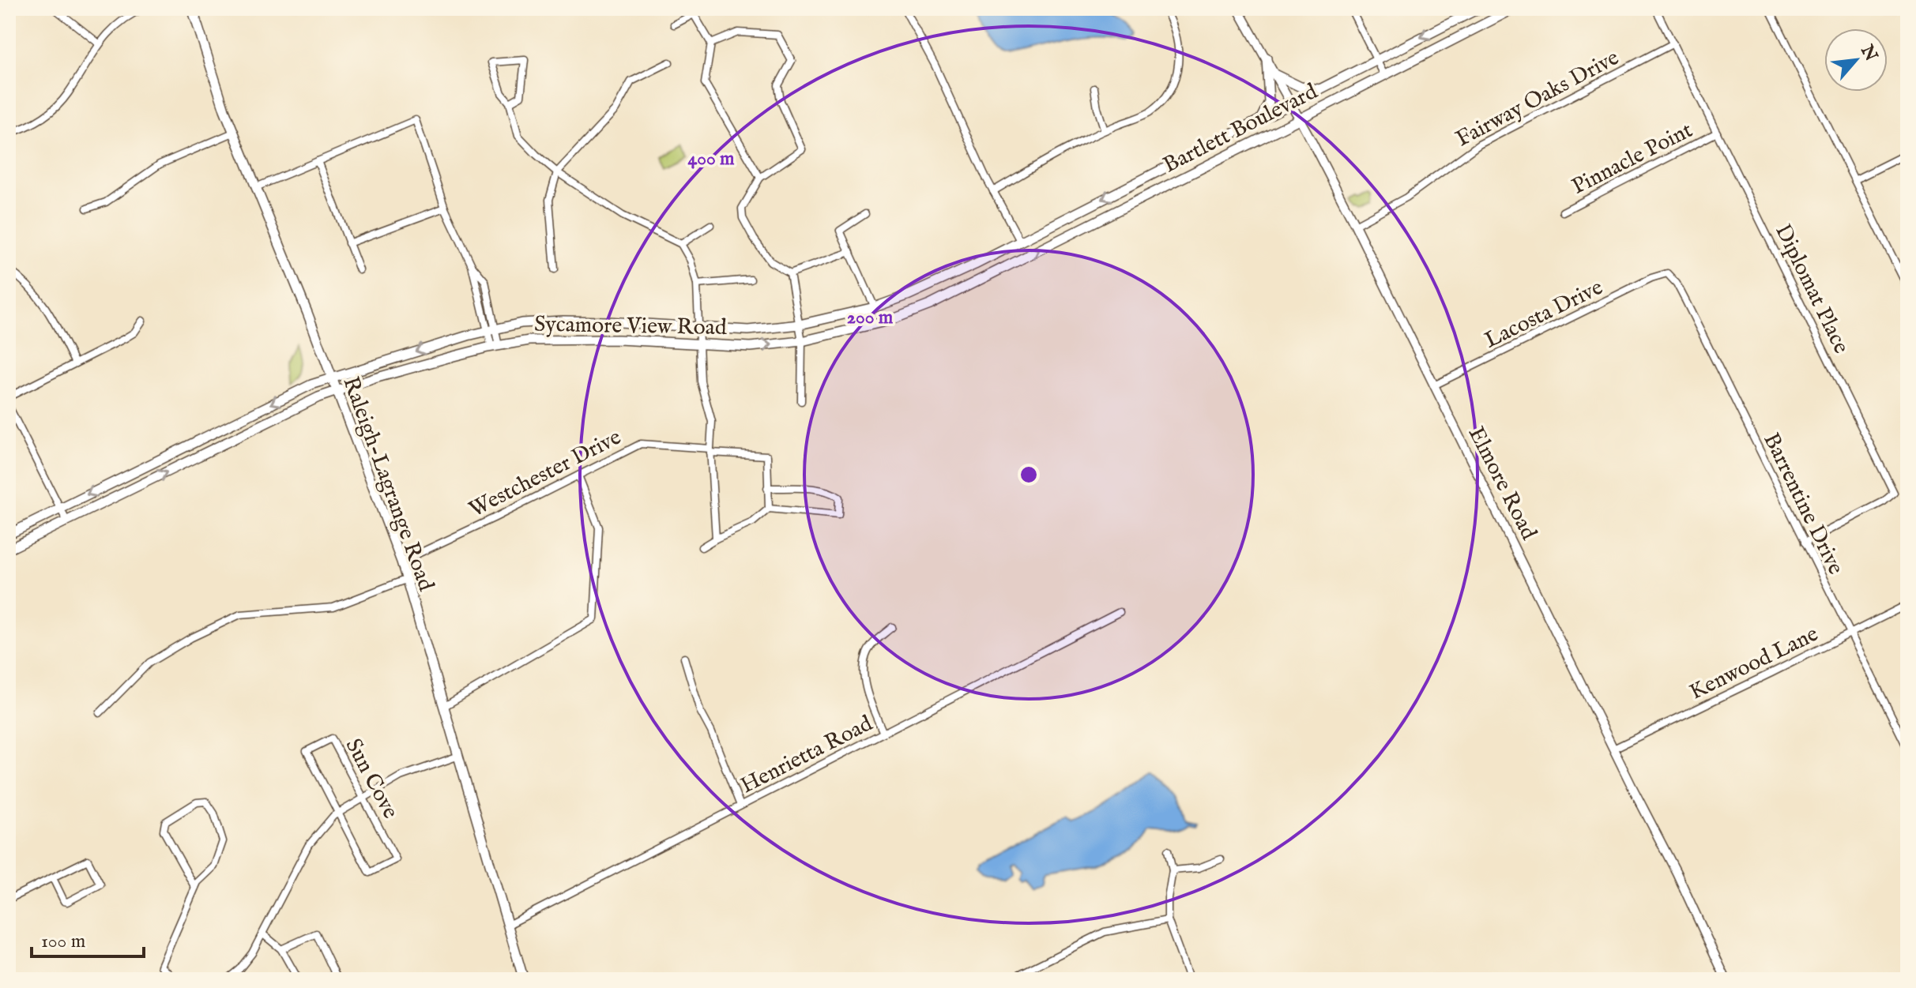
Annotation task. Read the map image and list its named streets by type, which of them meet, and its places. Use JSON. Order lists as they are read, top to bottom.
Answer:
{
  "streets": {
    "main road": ["Bartlett Boulevard", "Sycamore View Road", "Raleigh-Lagrange Road"],
    "street": [
      "Fairway Oaks Drive",
      "Pinnacle Point",
      "Diplomat Place",
      "Lacosta Drive",
      "Westchester Drive",
      "Elmore Road",
      "Barrentine Drive",
      "Kenwood Lane",
      "Henrietta Road",
      "Sun Cove"
    ]
  },
  "crossings": [
    ["Fairway Oaks Drive", "Diplomat Place"],
    ["Fairway Oaks Drive", "Elmore Road"],
    ["Bartlett Boulevard", "Sycamore View Road"],
    ["Bartlett Boulevard", "Elmore Road"],
    ["Pinnacle Point", "Diplomat Place"],
    ["Diplomat Place", "Barrentine Drive"],
    ["Lacosta Drive", "Elmore Road"],
    ["Lacosta Drive", "Barrentine Drive"],
    ["Sycamore View Road", "Raleigh-Lagrange Road"],
    ["Westchester Drive", "Raleigh-Lagrange Road"],
    ["Elmore Road", "Kenwood Lane"],
    ["Raleigh-Lagrange Road", "Henrietta Road"],
    ["Barrentine Drive", "Kenwood Lane"]
  ],
  "scale_bar": "100 m",
  "north": "top right",
  "rings": ["400 m", "200 m"]
}
